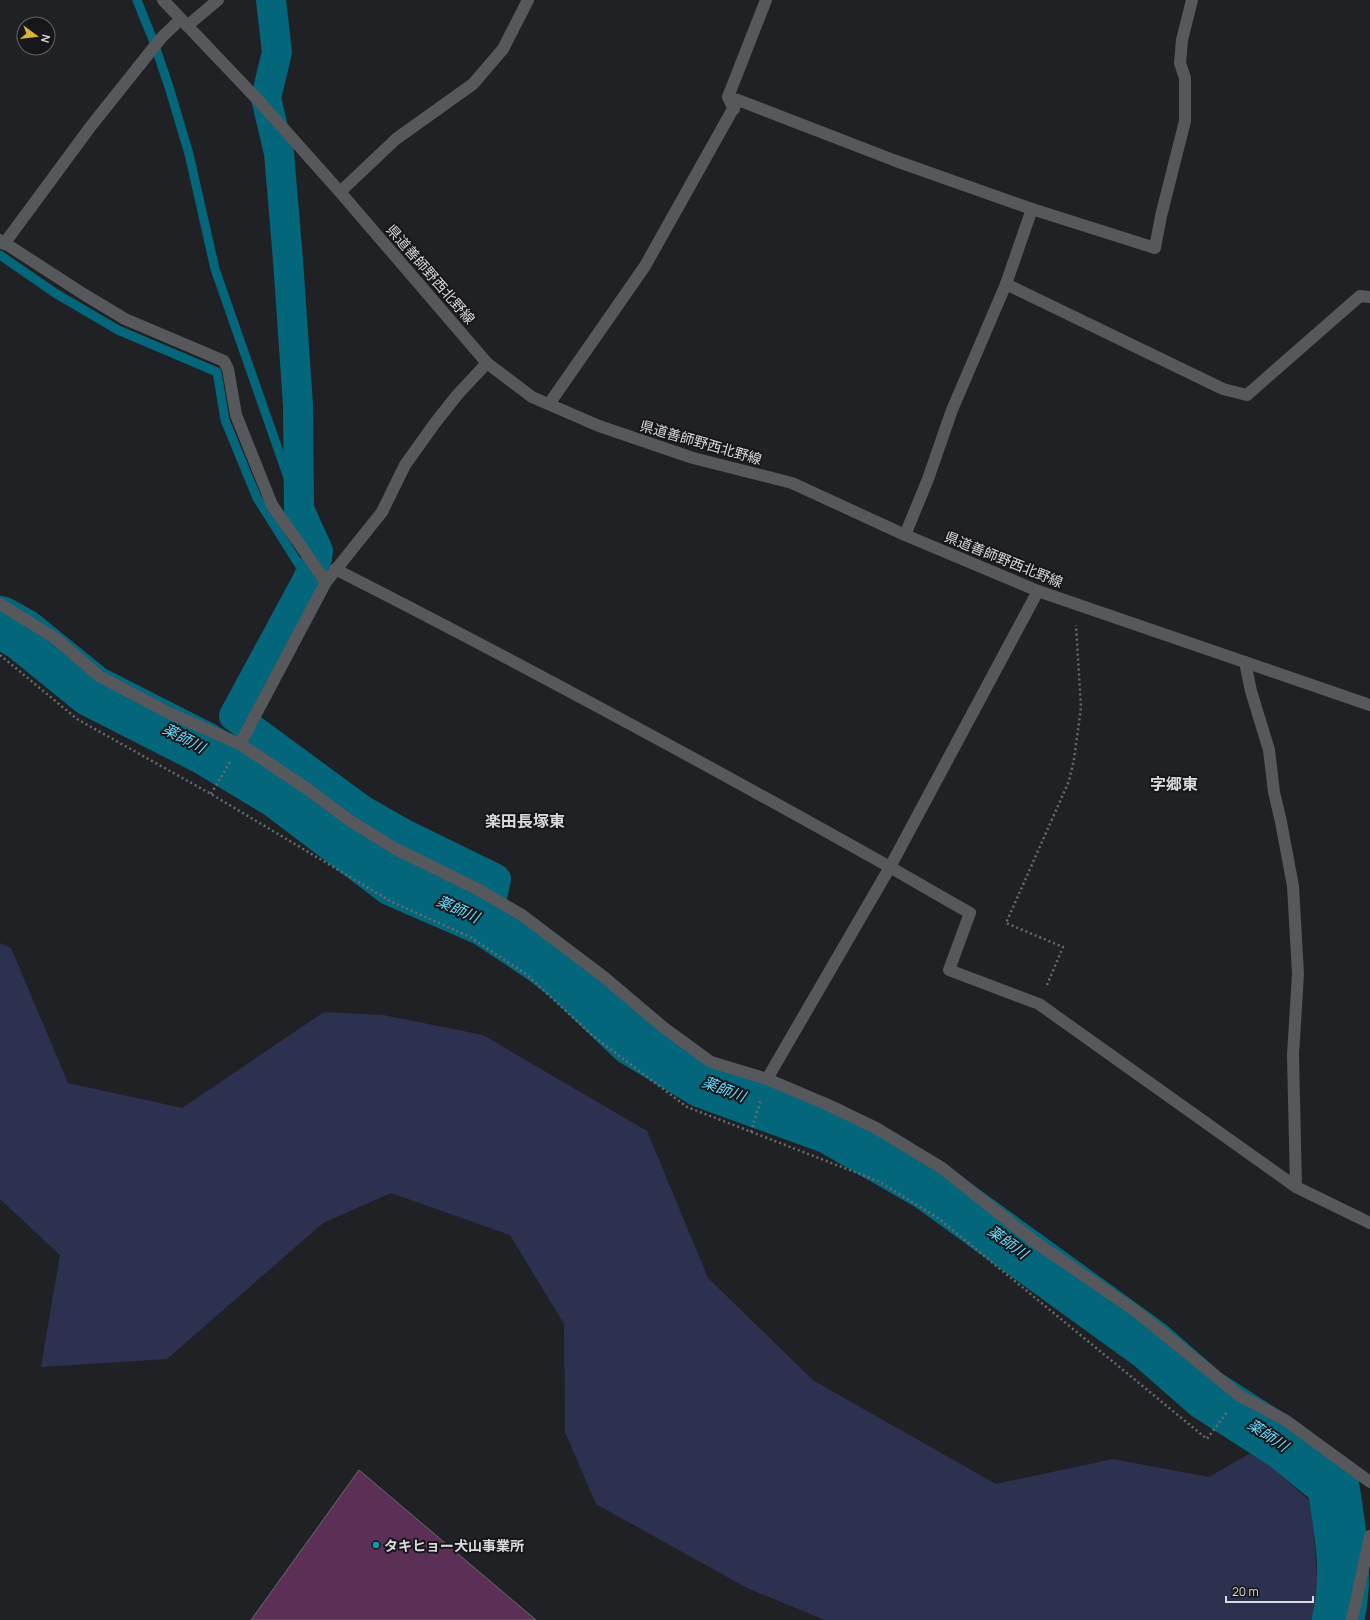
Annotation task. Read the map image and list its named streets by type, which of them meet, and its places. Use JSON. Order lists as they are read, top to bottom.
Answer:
{
  "streets": {
    "street": ["県道善師野西北野線"]
  },
  "districts": ["字郷東", "楽田長塚東"],
  "water": ["薬師川"],
  "places": ["タキヒョー犬山事業所"],
  "scale_bar": "20 m",
  "north": "right"
}
